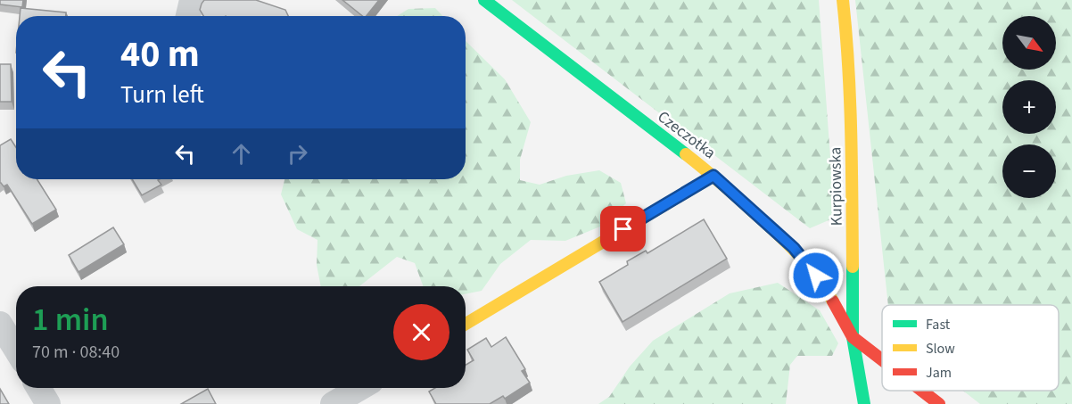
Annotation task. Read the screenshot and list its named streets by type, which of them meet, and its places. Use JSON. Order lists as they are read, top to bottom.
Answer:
{
  "streets": {
    "street": ["Czeczotka", "Kurpiowska"]
  },
  "crossings": [
    ["Czeczotka", "Kurpiowska"]
  ],
  "legend": ["Fast", "Slow", "Jam"],
  "north": "bottom right",
  "page": {
    "map_buttons": ["+", "−"],
    "turn": ["40 m", "Turn left"],
    "heading": ["1 min", "70 m · 08:40"]
  }
}
